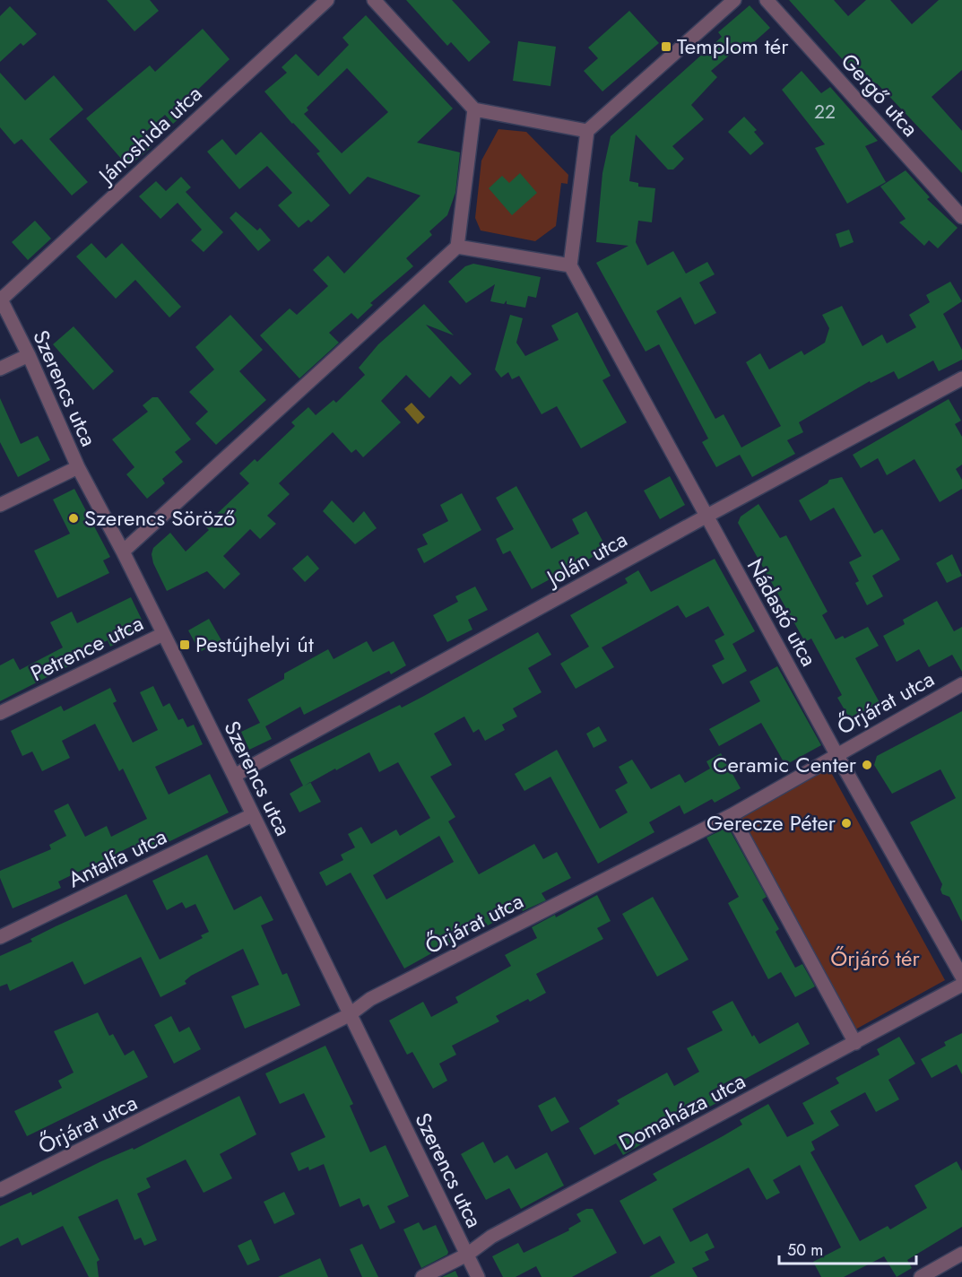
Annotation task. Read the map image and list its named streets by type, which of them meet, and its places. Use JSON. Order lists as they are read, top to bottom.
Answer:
{
  "streets": {
    "street": [
      "Gergő utca",
      "Jánoshida utca",
      "Szerencs utca",
      "Jolán utca",
      "Nádastó utca",
      "Petrence utca",
      "Őrjárat utca",
      "Antalfa utca",
      "Domaháza utca"
    ]
  },
  "crossings": [
    ["Jánoshida utca", "Szerencs utca"],
    ["Szerencs utca", "Jolán utca"],
    ["Szerencs utca", "Petrence utca"],
    ["Szerencs utca", "Őrjárat utca"],
    ["Szerencs utca", "Antalfa utca"],
    ["Szerencs utca", "Domaháza utca"],
    ["Jolán utca", "Nádastó utca"],
    ["Nádastó utca", "Őrjárat utca"]
  ],
  "parks": ["Őrjáró tér"],
  "places": {
    "transit": ["Templom tér", "Pestújhelyi út"],
    "other": ["Szerencs Söröző", "Ceramic Center", "Gerecze Péter"]
  },
  "house_numbers": ["22"],
  "scale_bar": "50 m"
}
